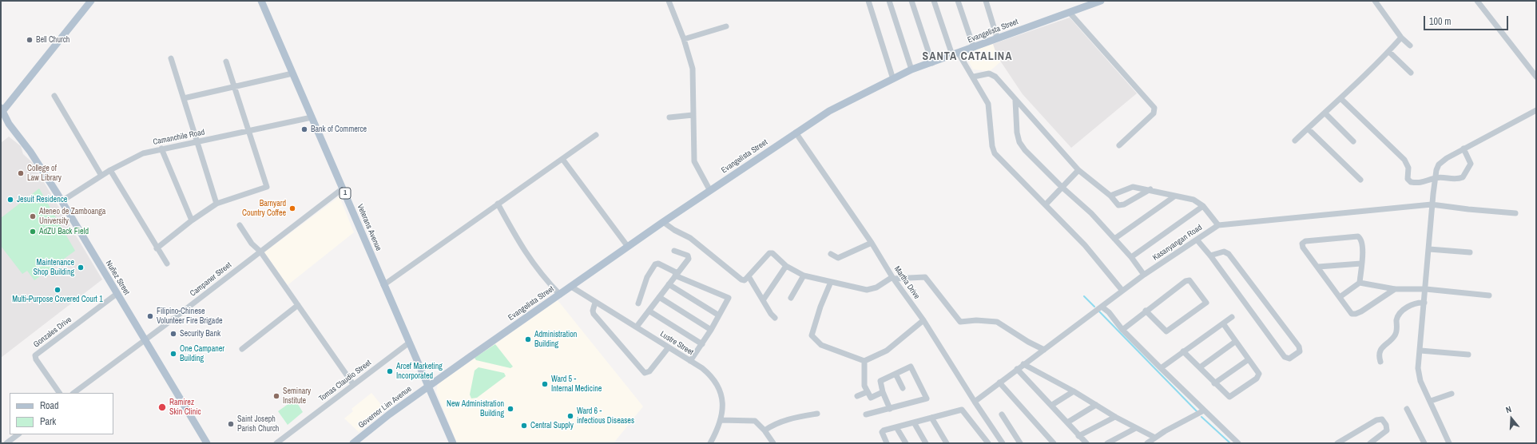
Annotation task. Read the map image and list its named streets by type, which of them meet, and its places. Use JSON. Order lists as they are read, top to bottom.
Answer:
{
  "streets": {
    "main road": [
      "Evangelista Street",
      "1",
      "Veterans Avenue",
      "Nuñez Street",
      "Governor Lim Avenue"
    ],
    "street": [
      "Camanchile Road",
      "Kasanyangan Road",
      "Campaner Street",
      "Martha Drive",
      "Gonzales Drive",
      "Lustre Street",
      "Tomas Claudio Street"
    ]
  },
  "crossings": [
    ["Evangelista Street", "Veterans Avenue"],
    ["Evangelista Street", "Martha Drive"],
    ["Evangelista Street", "Lustre Street"],
    ["Evangelista Street", "Governor Lim Avenue"],
    ["Camanchile Road", "Veterans Avenue"],
    ["Camanchile Road", "Nuñez Street"],
    ["Veterans Avenue", "Campaner Street"],
    ["Veterans Avenue", "Tomas Claudio Street"],
    ["Veterans Avenue", "Governor Lim Avenue"],
    ["Kasanyangan Road", "Martha Drive"],
    ["Nuñez Street", "Campaner Street"],
    ["Nuñez Street", "Gonzales Drive"]
  ],
  "districts": ["SANTA CATALINA"],
  "places": [
    "Bell Church",
    "Bank of Commerce",
    "College of Law Library",
    "Jesuit Residence",
    "Barnyard Country Coffee",
    "Ateneo de Zamboanga University",
    "AdZU Back Field",
    "Maintenance Shop Building",
    "Multi-Purpose Covered Court 1",
    "Filipino-Chinese Volunteer Fire Brigade",
    "Security Bank",
    "Administration Building",
    "One Campaner Building",
    "Arcef Marketing Incorporated",
    "Ward 5 - Internal Medicine",
    "Seminary Institute",
    "Ramirez Skin Clinic",
    "New Administration Building",
    "Ward 6 - infectious Diseases",
    "Saint Joseph Parish Church",
    "Central Supply"
  ],
  "legend": ["Road", "Park"],
  "scale_bar": "100 m",
  "north": "top"
}
